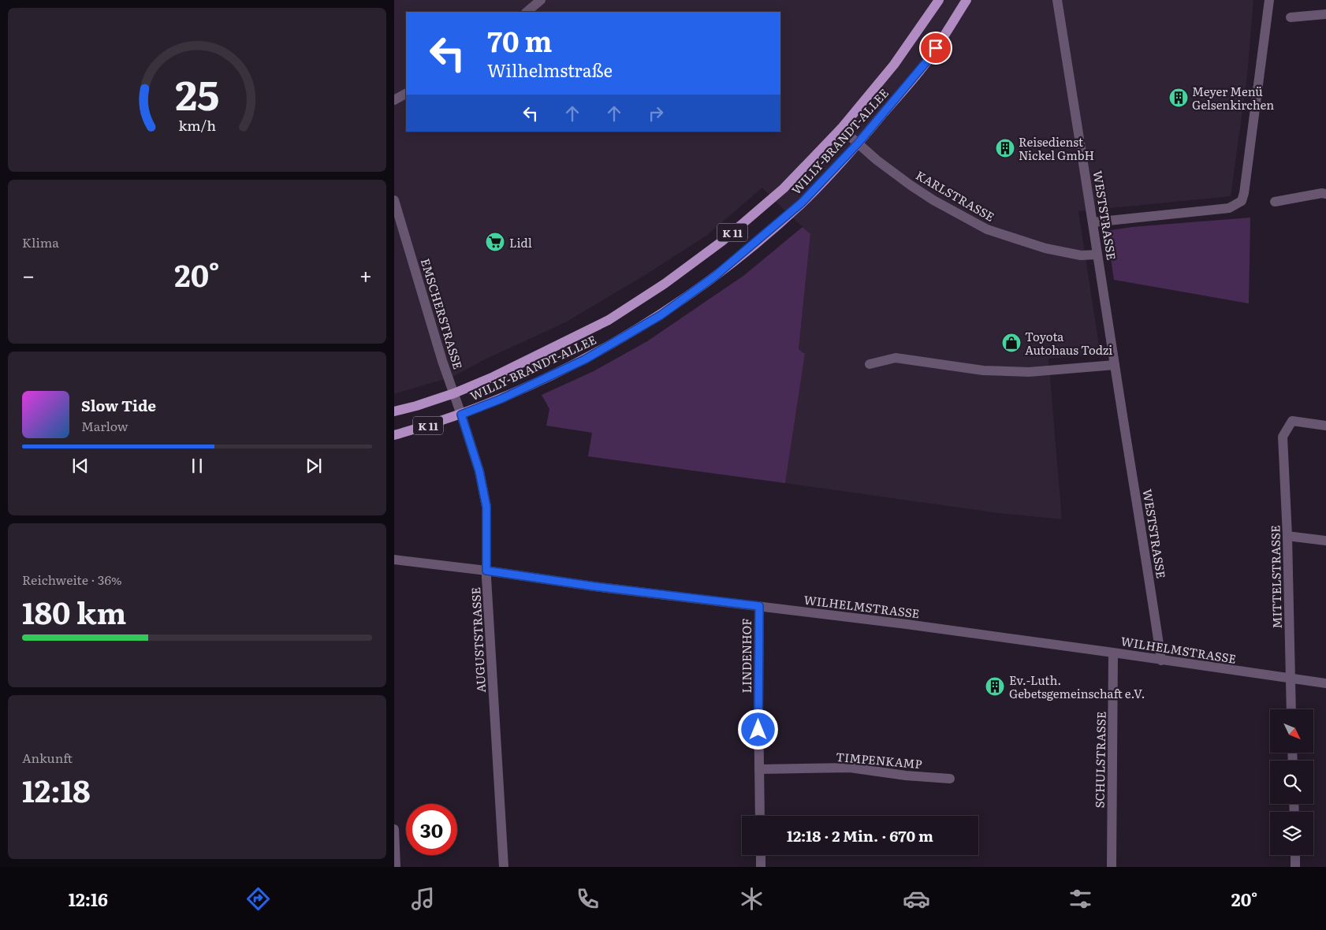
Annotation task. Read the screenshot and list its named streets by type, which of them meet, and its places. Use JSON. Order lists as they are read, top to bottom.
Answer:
{
  "streets": {
    "main road": ["WILLY-BRANDT-ALLEE", "K 11"],
    "street": [
      "KARLSTRASSE",
      "WESTSTRASSE",
      "EMSCHERSTRASSE",
      "MITTELSTRASSE",
      "WILHELMSTRASSE",
      "AUGUSTSTRASSE",
      "LINDENHOF",
      "TIMPENKAMP",
      "SCHULSTRASSE"
    ]
  },
  "crossings": [
    ["WILLY-BRANDT-ALLEE", "KARLSTRASSE"],
    ["WILLY-BRANDT-ALLEE", "EMSCHERSTRASSE"],
    ["WILLY-BRANDT-ALLEE", "AUGUSTSTRASSE"],
    ["KARLSTRASSE", "WESTSTRASSE"],
    ["WESTSTRASSE", "WILHELMSTRASSE"],
    ["EMSCHERSTRASSE", "AUGUSTSTRASSE"],
    ["MITTELSTRASSE", "WILHELMSTRASSE"],
    ["WILHELMSTRASSE", "AUGUSTSTRASSE"],
    ["WILHELMSTRASSE", "LINDENHOF"],
    ["WILHELMSTRASSE", "SCHULSTRASSE"],
    ["LINDENHOF", "TIMPENKAMP"]
  ],
  "places": {
    "building": ["Meyer Menü Gelsenkirchen", "Reisedienst Nickel GmbH", "Ev.-Luth. Gebetsgemeinschaft e.V."],
    "supermarket": ["Lidl"],
    "shop": ["Toyota Autohaus Todzi"]
  },
  "north": "bottom right",
  "page": {
    "turn": ["70 m", "Wilhelmstraße"],
    "tile": [
      "Klima",
      ["Reichweite · 36%", "180 km"],
      ["Ankunft", "12:18"]
    ],
    "heat": ["−", "20°", "+"],
    "song": ["Slow Tide", "Marlow"],
    "limit": "30",
    "trip": "12:18 · 2 Min. · 670 m",
    "tabs": ["12:16", "20°"],
    "gauge": ["25", "km/h"]
  }
}
